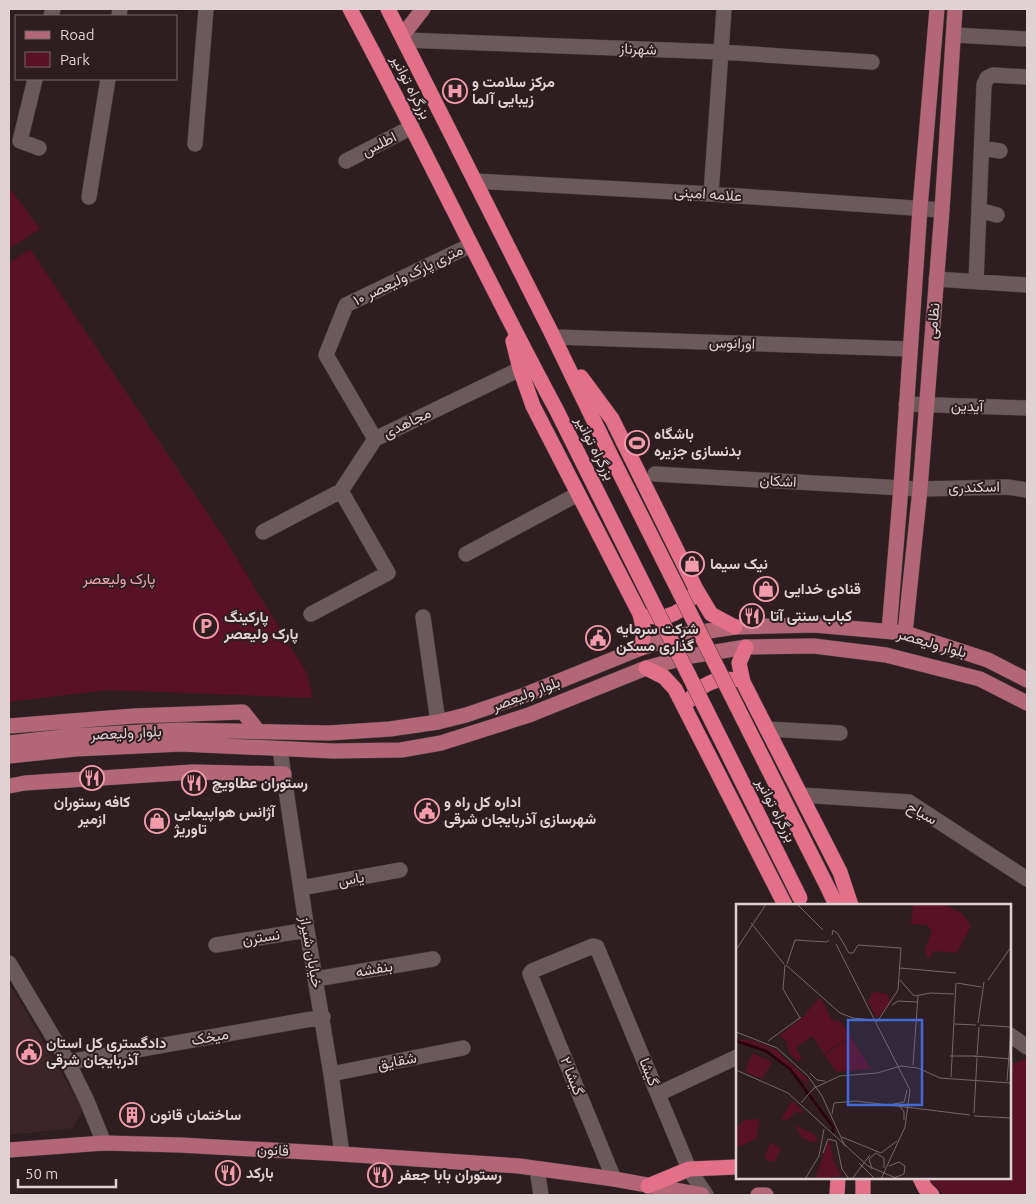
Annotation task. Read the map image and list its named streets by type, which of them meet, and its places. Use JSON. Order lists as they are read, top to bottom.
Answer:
{
  "streets": {
    "highway": ["بزرگراه توانیر"],
    "main road": ["نظامی", "بلوار ولیعصر", "قانون"],
    "street": [
      "شهرناز",
      "اطلس",
      "علامه امینی",
      "۱۰ متری پارک ولیعصر",
      "اورانوس",
      "آیدین",
      "مجاهدی",
      "اشکان",
      "اسکندری",
      "سیاح",
      "یاس",
      "نسترن",
      "خیابان شیراز",
      "بنفشه",
      "میخک",
      "شقایق",
      "گیشا",
      "گیشا ۲"
    ]
  },
  "crossings": [
    ["شهرناز", "بزرگراه توانیر"],
    ["بزرگراه توانیر", "اطلس"],
    ["بزرگراه توانیر", "علامه امینی"],
    ["بزرگراه توانیر", "۱۰ متری پارک ولیعصر"],
    ["بزرگراه توانیر", "اورانوس"],
    ["علامه امینی", "نظامی"],
    ["۱۰ متری پارک ولیعصر", "مجاهدی"],
    ["نظامی", "اورانوس"],
    ["نظامی", "آیدین"],
    ["نظامی", "اشکان"],
    ["نظامی", "اسکندری"],
    ["نظامی", "بلوار ولیعصر"],
    ["اشکان", "اسکندری"],
    ["بلوار ولیعصر", "خیابان شیراز"],
    ["یاس", "خیابان شیراز"],
    ["نسترن", "خیابان شیراز"],
    ["خیابان شیراز", "بنفشه"],
    ["خیابان شیراز", "میخک"],
    ["خیابان شیراز", "شقایق"],
    ["خیابان شیراز", "قانون"],
    ["گیشا", "گیشا ۲"],
    ["گیشا", "قانون"],
    ["گیشا ۲", "قانون"]
  ],
  "parks": ["پارک ولیعصر"],
  "places": {
    "hospital": ["مرکز سلامت و زیبایی آلما"],
    "sports": ["باشگاه بدنسازی جزیره"],
    "shop": ["نیک سیما", "قنادی خدایی", "آژانس هواپیمایی تاوریژ"],
    "restaurant": [
      "کباب سنتی آتا",
      "کافه رستوران ازمیر",
      "رستوران عطاویچ",
      "بارکد",
      "رستوران بابا جعفر"
    ],
    "parking": ["پارکینگ پارک ولیعصر"],
    "public building": ["شرکت سرمایه گذاری مسکن", "اداره کل راه و شهرسازی آذربایجان شرقی", "دادگستری کل استان آذربایجان شرقی"],
    "building": ["ساختمان قانون"]
  },
  "legend": ["Road", "Park"],
  "scale_bar": "50 m"
}
